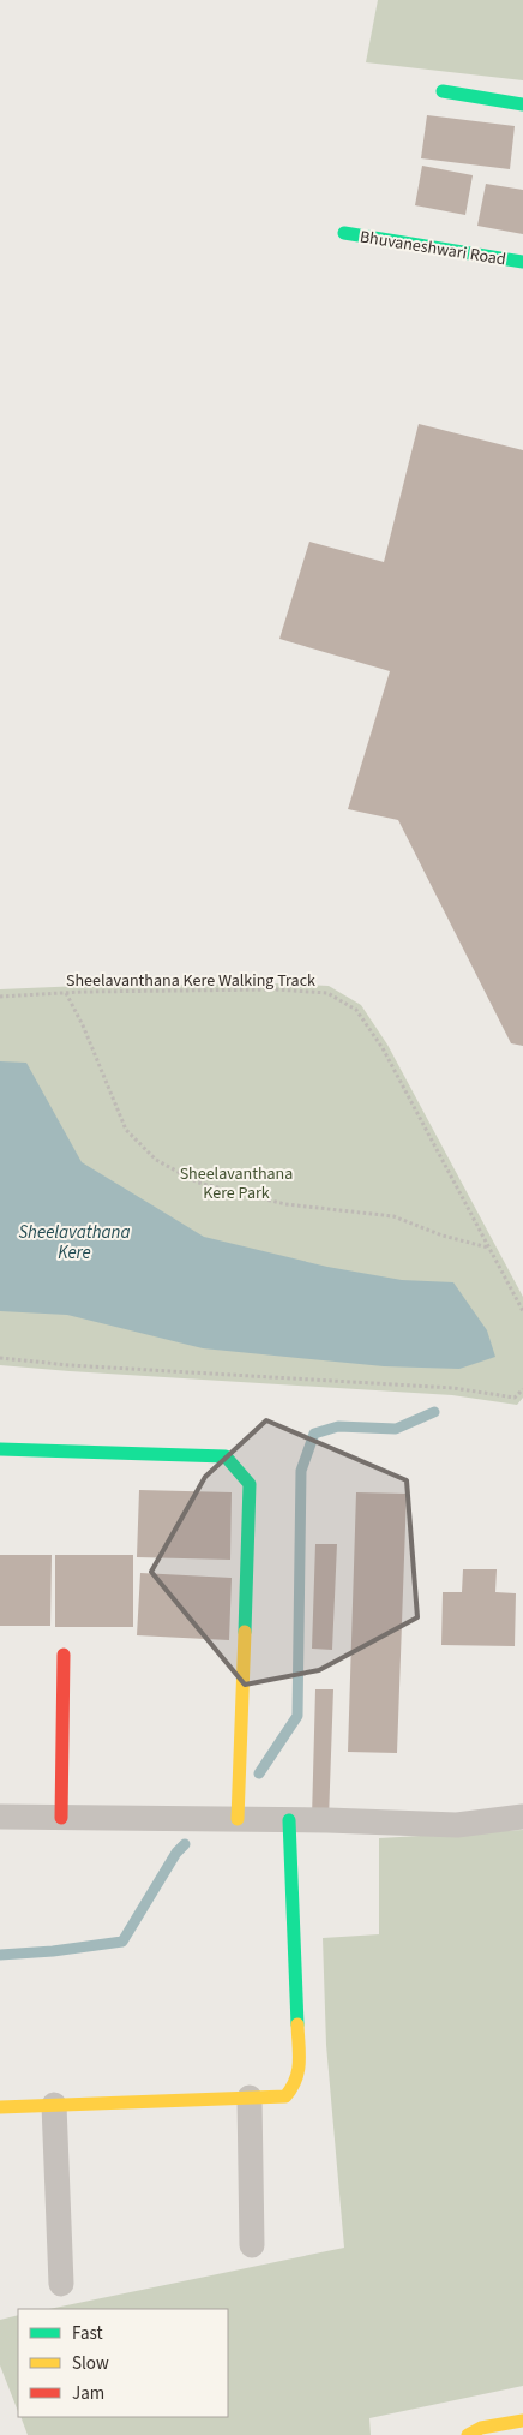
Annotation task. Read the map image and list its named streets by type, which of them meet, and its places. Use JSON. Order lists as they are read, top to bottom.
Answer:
{
  "streets": {
    "street": ["Bhuvaneshwari Road"],
    "path": ["Sheelavanthana Kere Walking Track"]
  },
  "water": ["Sheelavathana Kere"],
  "parks": ["Sheelavanthana Kere Park"],
  "legend": ["Fast", "Slow", "Jam"]
}
